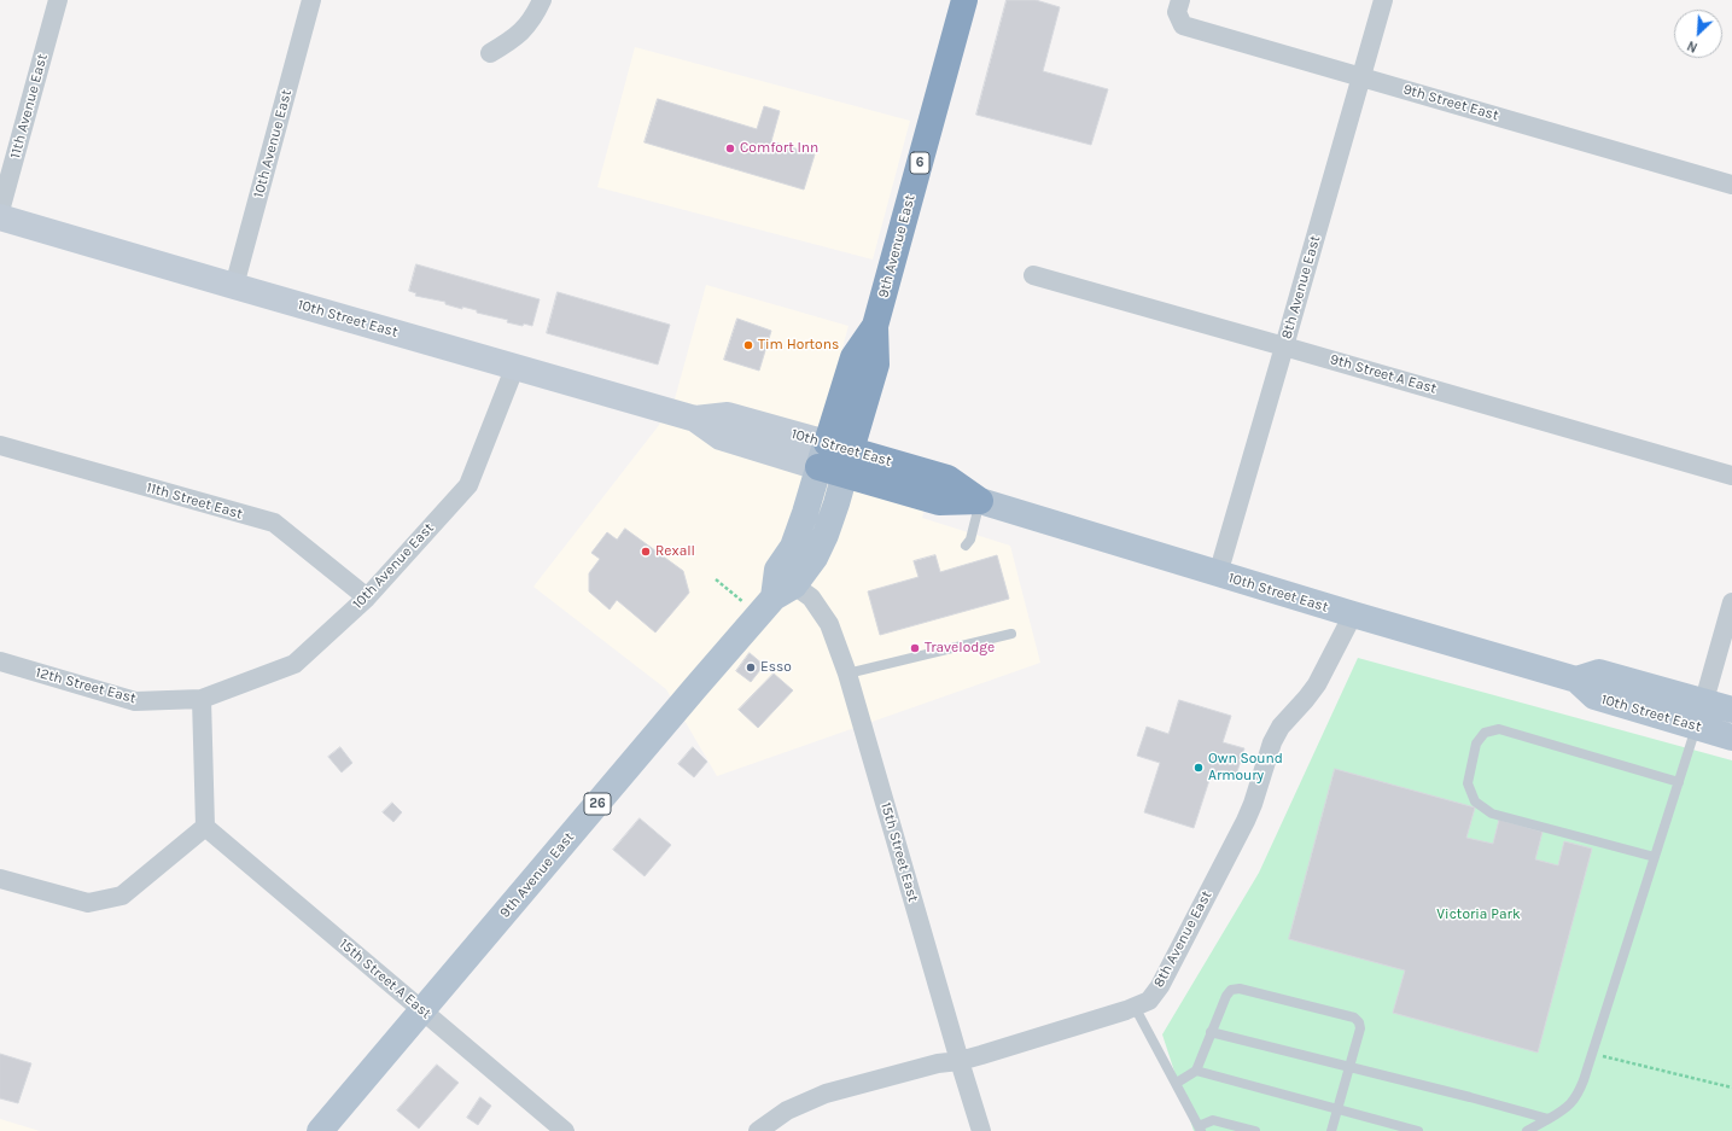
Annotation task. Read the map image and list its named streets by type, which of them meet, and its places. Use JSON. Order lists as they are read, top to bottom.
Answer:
{
  "streets": {
    "highway": ["6", "9th Avenue East", "10th Street East"],
    "main road": ["26"],
    "street": [
      "9th Street East",
      "11th Avenue East",
      "10th Avenue East",
      "8th Avenue East",
      "9th Street A East",
      "11th Street East",
      "12th Street East",
      "15th Street East",
      "15th Street A East"
    ]
  },
  "crossings": [
    ["9th Street East", "8th Avenue East"],
    ["10th Avenue East", "10th Street East"],
    ["10th Avenue East", "11th Street East"],
    ["10th Avenue East", "12th Street East"],
    ["9th Avenue East", "10th Street East"],
    ["9th Avenue East", "15th Street East"],
    ["9th Avenue East", "15th Street A East"],
    ["8th Avenue East", "10th Street East"],
    ["8th Avenue East", "9th Street A East"],
    ["8th Avenue East", "15th Street East"]
  ],
  "parks": ["Victoria Park"],
  "places": [
    "Comfort Inn",
    "Tim Hortons",
    "Rexall",
    "Travelodge",
    "Esso",
    "Own Sound Armoury"
  ],
  "north": "bottom left"
}
